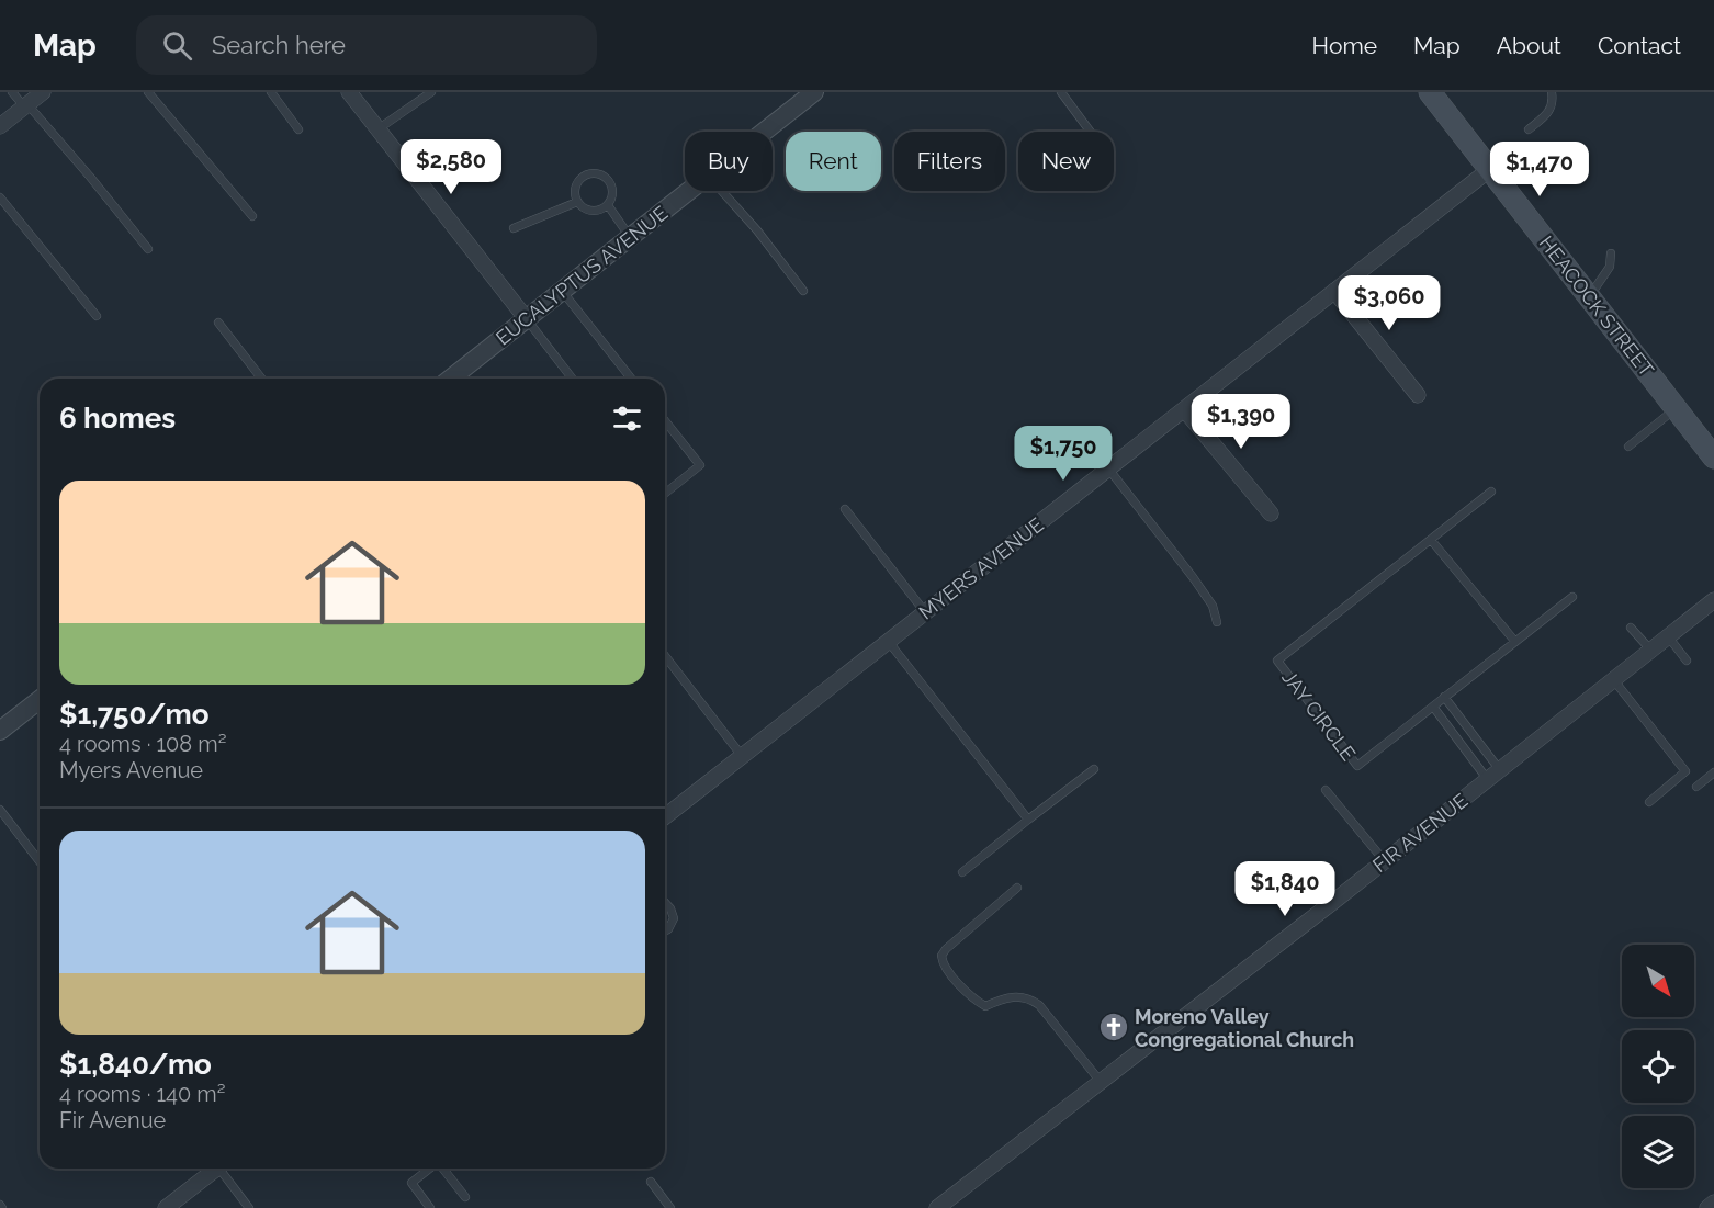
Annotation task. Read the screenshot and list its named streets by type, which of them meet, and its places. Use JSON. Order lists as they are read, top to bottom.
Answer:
{
  "streets": {
    "main road": ["HEACOCK STREET"],
    "street": ["EUCALYPTUS AVENUE", "MYERS AVENUE", "FIR AVENUE"],
    "lane": ["JAY CIRCLE"]
  },
  "crossings": [
    ["HEACOCK STREET", "MYERS AVENUE"]
  ],
  "places": {
    "church": ["Moreno Valley Congregational Church"]
  },
  "north": "bottom right",
  "page": {
    "header": "Map",
    "search": "Search here",
    "nav": [
      "Home",
      "Map",
      "About",
      "Contact"
    ],
    "chip": [
      "Buy",
      "Rent",
      "Filters",
      "New"
    ],
    "price": [
      "$2,580",
      "$1,470",
      "$3,060",
      "$1,390",
      "$1,750",
      "$1,840"
    ],
    "heading": "6 homes",
    "list": [
      {
        "name": "$1,750/mo",
        "note": "4 rooms · 108 m² · Myers Avenue"
      },
      {
        "name": "$1,840/mo",
        "note": "4 rooms · 140 m² · Fir Avenue"
      }
    ]
  }
}
